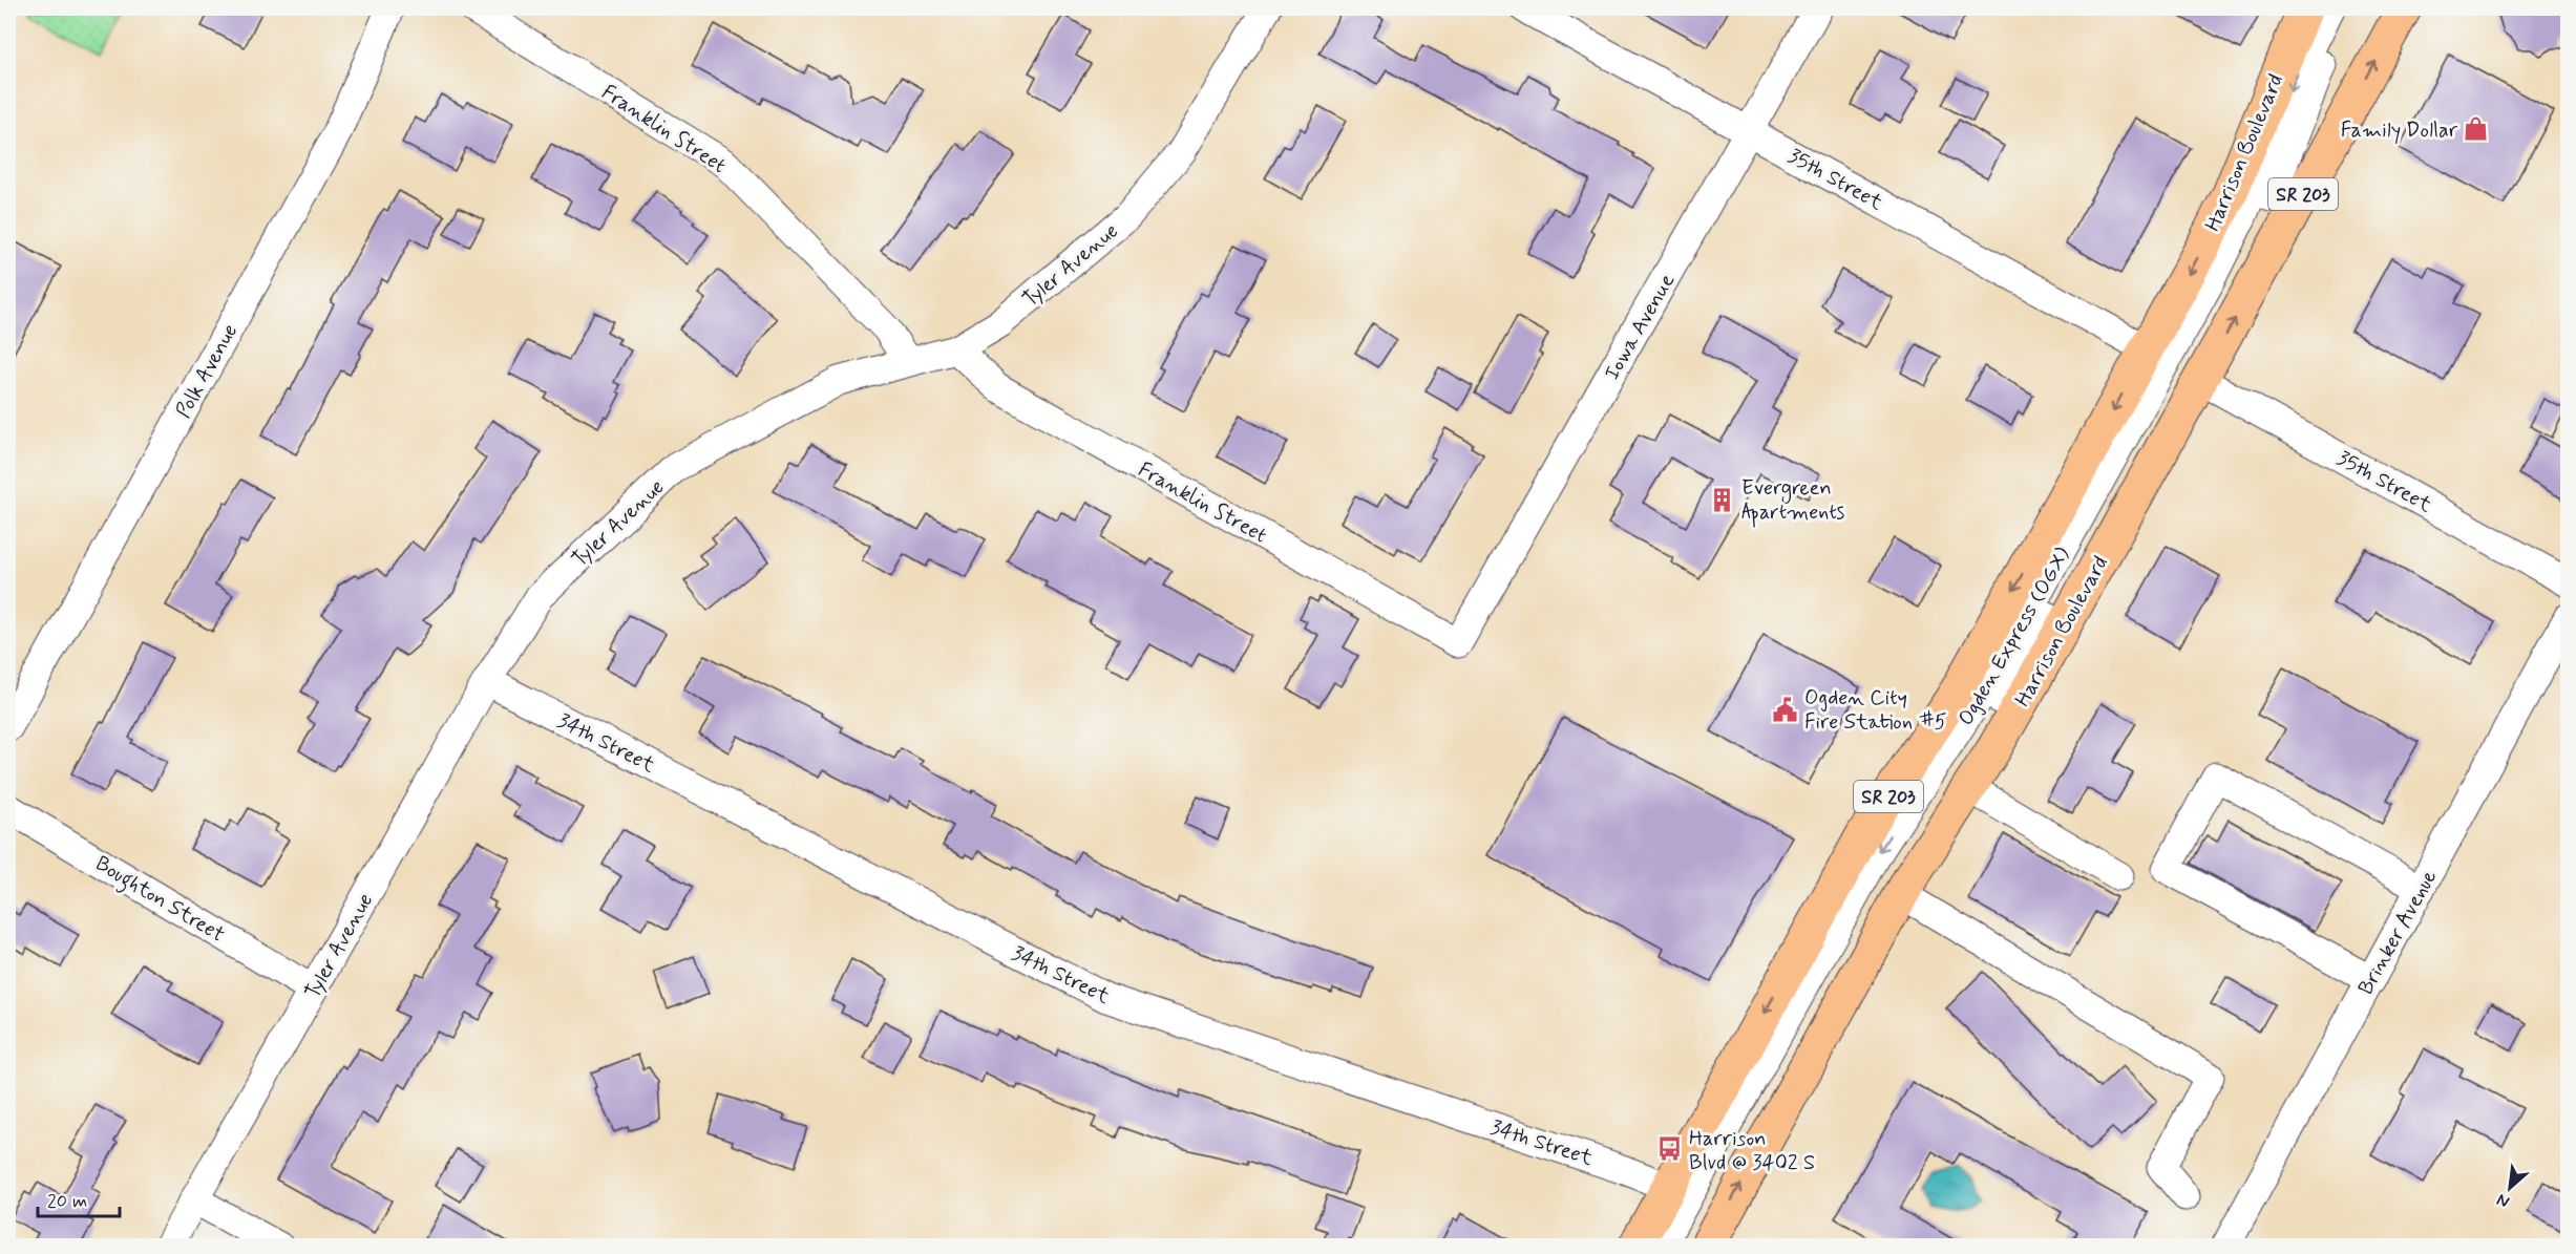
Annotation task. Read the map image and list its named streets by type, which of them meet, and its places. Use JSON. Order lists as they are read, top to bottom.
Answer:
{
  "streets": {
    "main road": ["Harrison Boulevard", "SR 203"],
    "street": [
      "Franklin Street",
      "35th Street",
      "Tyler Avenue",
      "Iowa Avenue",
      "Polk Avenue",
      "Ogden Express (OGX)",
      "34th Street",
      "Boughton Street",
      "Brinker Avenue"
    ]
  },
  "crossings": [
    ["Franklin Street", "Tyler Avenue"],
    ["Franklin Street", "Iowa Avenue"],
    ["Harrison Boulevard", "35th Street"],
    ["Harrison Boulevard", "34th Street"],
    ["35th Street", "Iowa Avenue"],
    ["Tyler Avenue", "34th Street"],
    ["Tyler Avenue", "Boughton Street"]
  ],
  "places": {
    "shop": ["Family Dollar"],
    "building": ["Evergreen Apartments"],
    "public building": ["Ogden City Fire Station #5"],
    "bus stop": ["Harrison Blvd @ 3402 S"]
  },
  "scale_bar": "20 m",
  "north": "bottom left"
}
